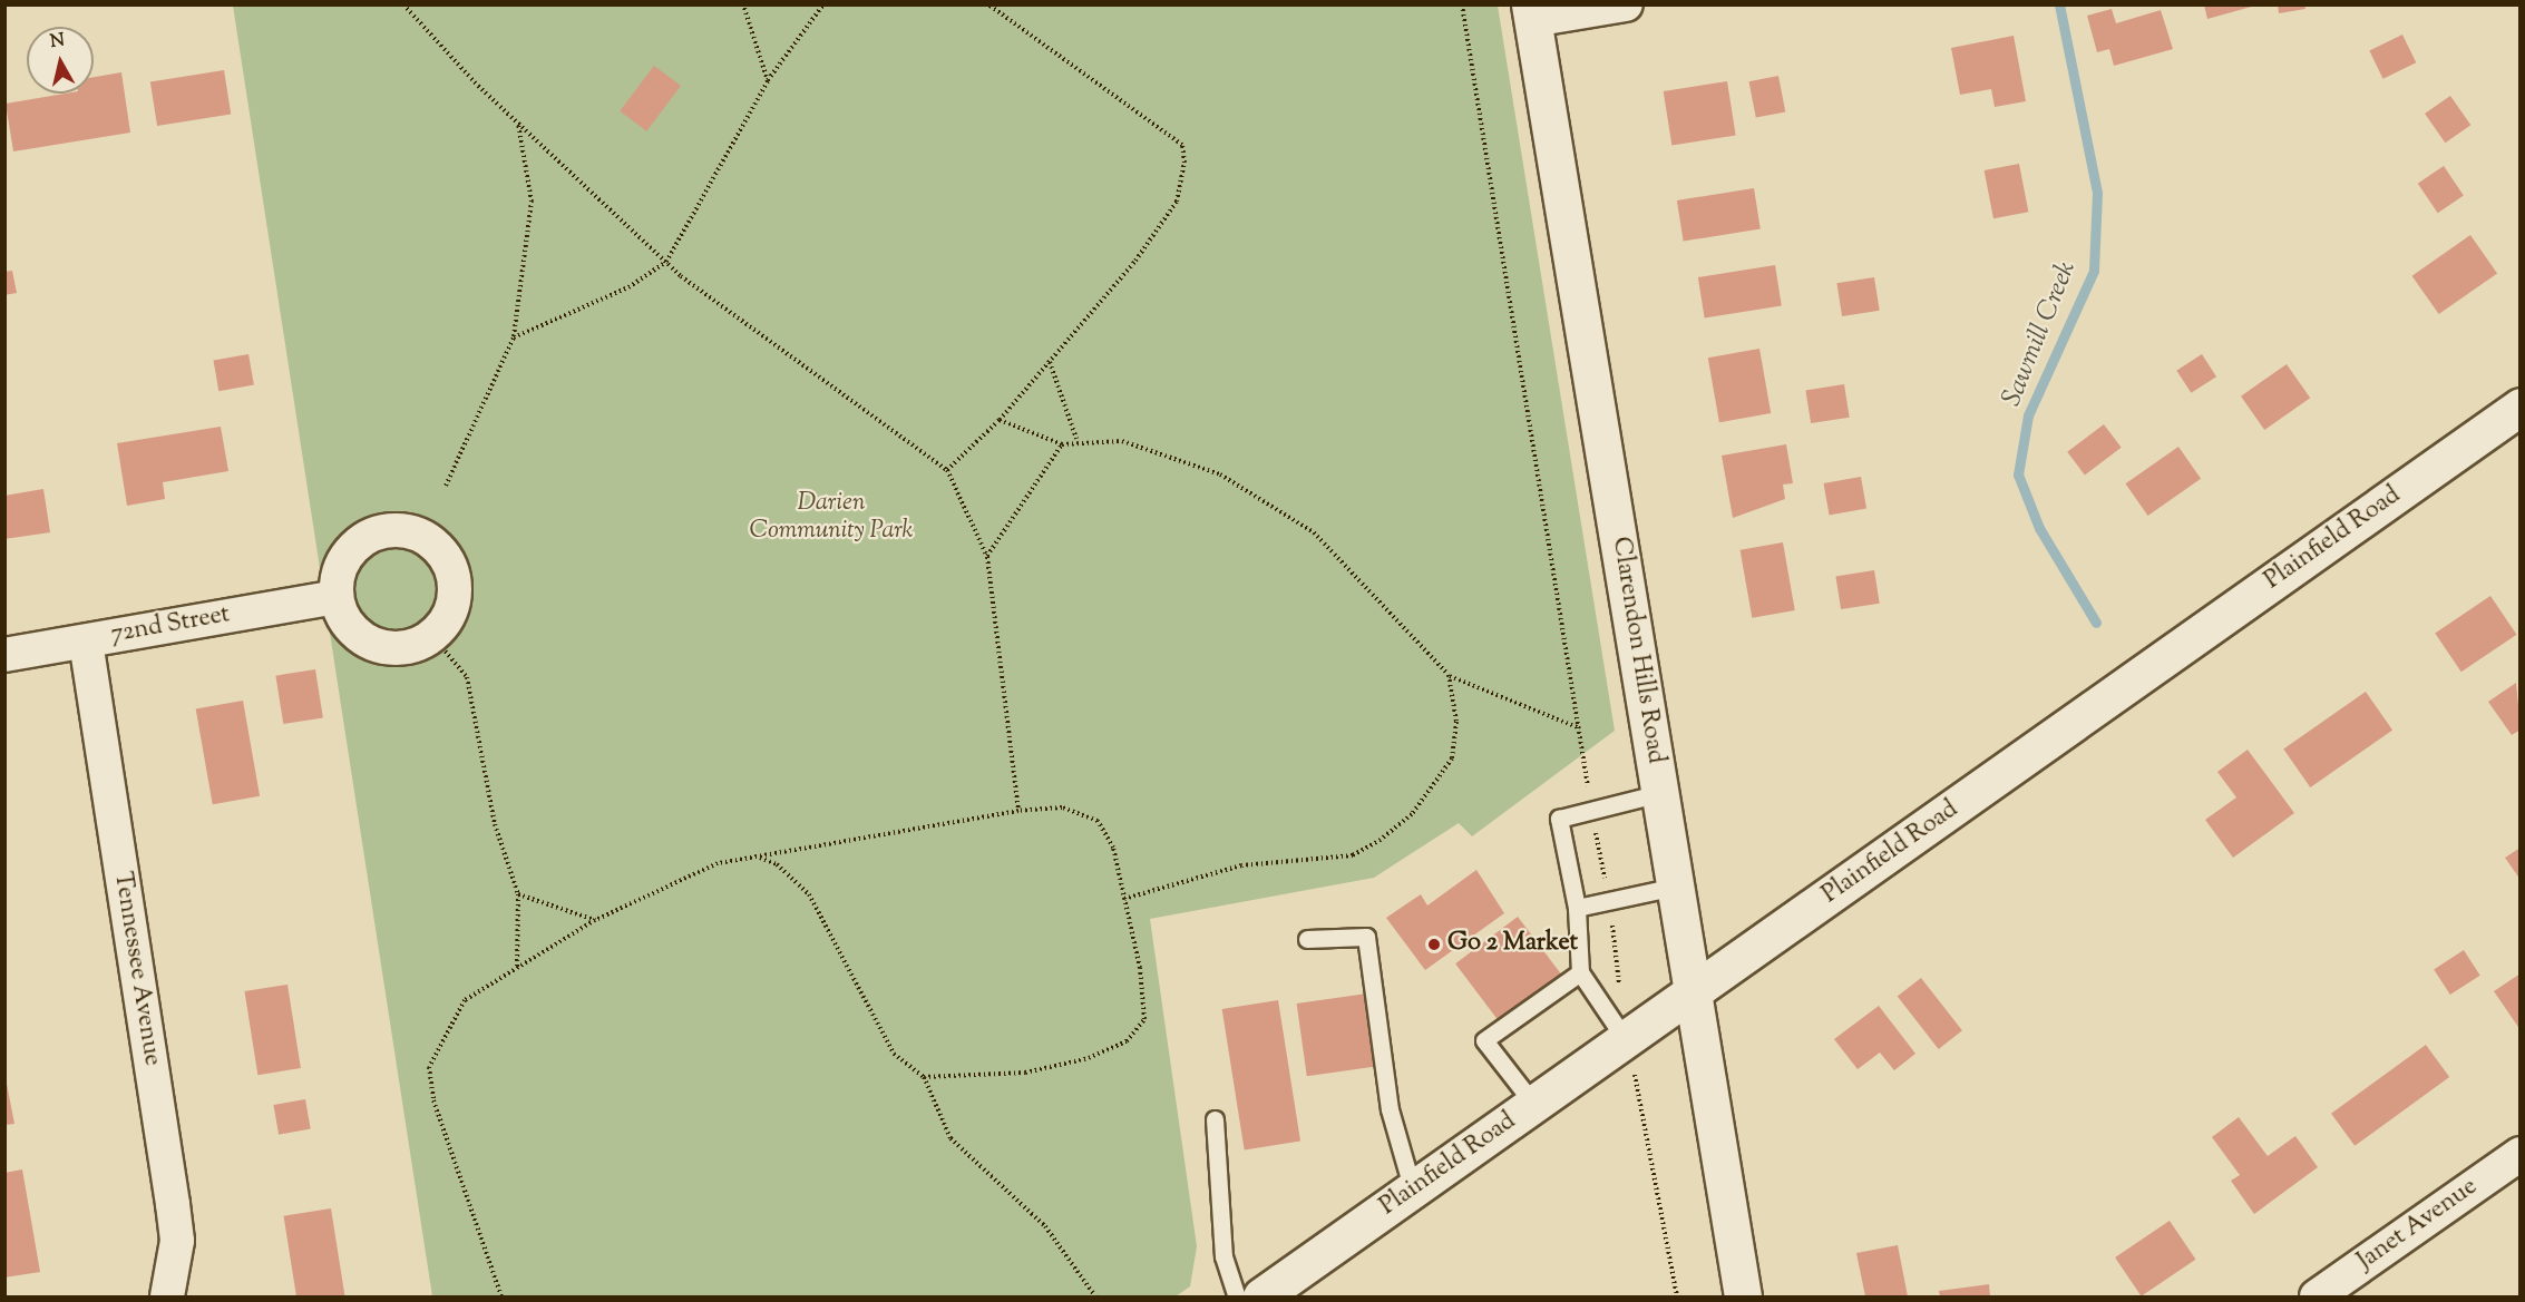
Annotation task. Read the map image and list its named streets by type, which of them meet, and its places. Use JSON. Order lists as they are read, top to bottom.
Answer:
{
  "streets": {
    "main road": ["Plainfield Road", "Clarendon Hills Road"],
    "street": ["72nd Street", "Tennessee Avenue", "Janet Avenue"]
  },
  "crossings": [
    ["Plainfield Road", "Clarendon Hills Road"],
    ["72nd Street", "Tennessee Avenue"]
  ],
  "water": ["Sawmill Creek"],
  "parks": ["Darien Community Park"],
  "places": ["Go 2 Market"],
  "north": "top"
}
